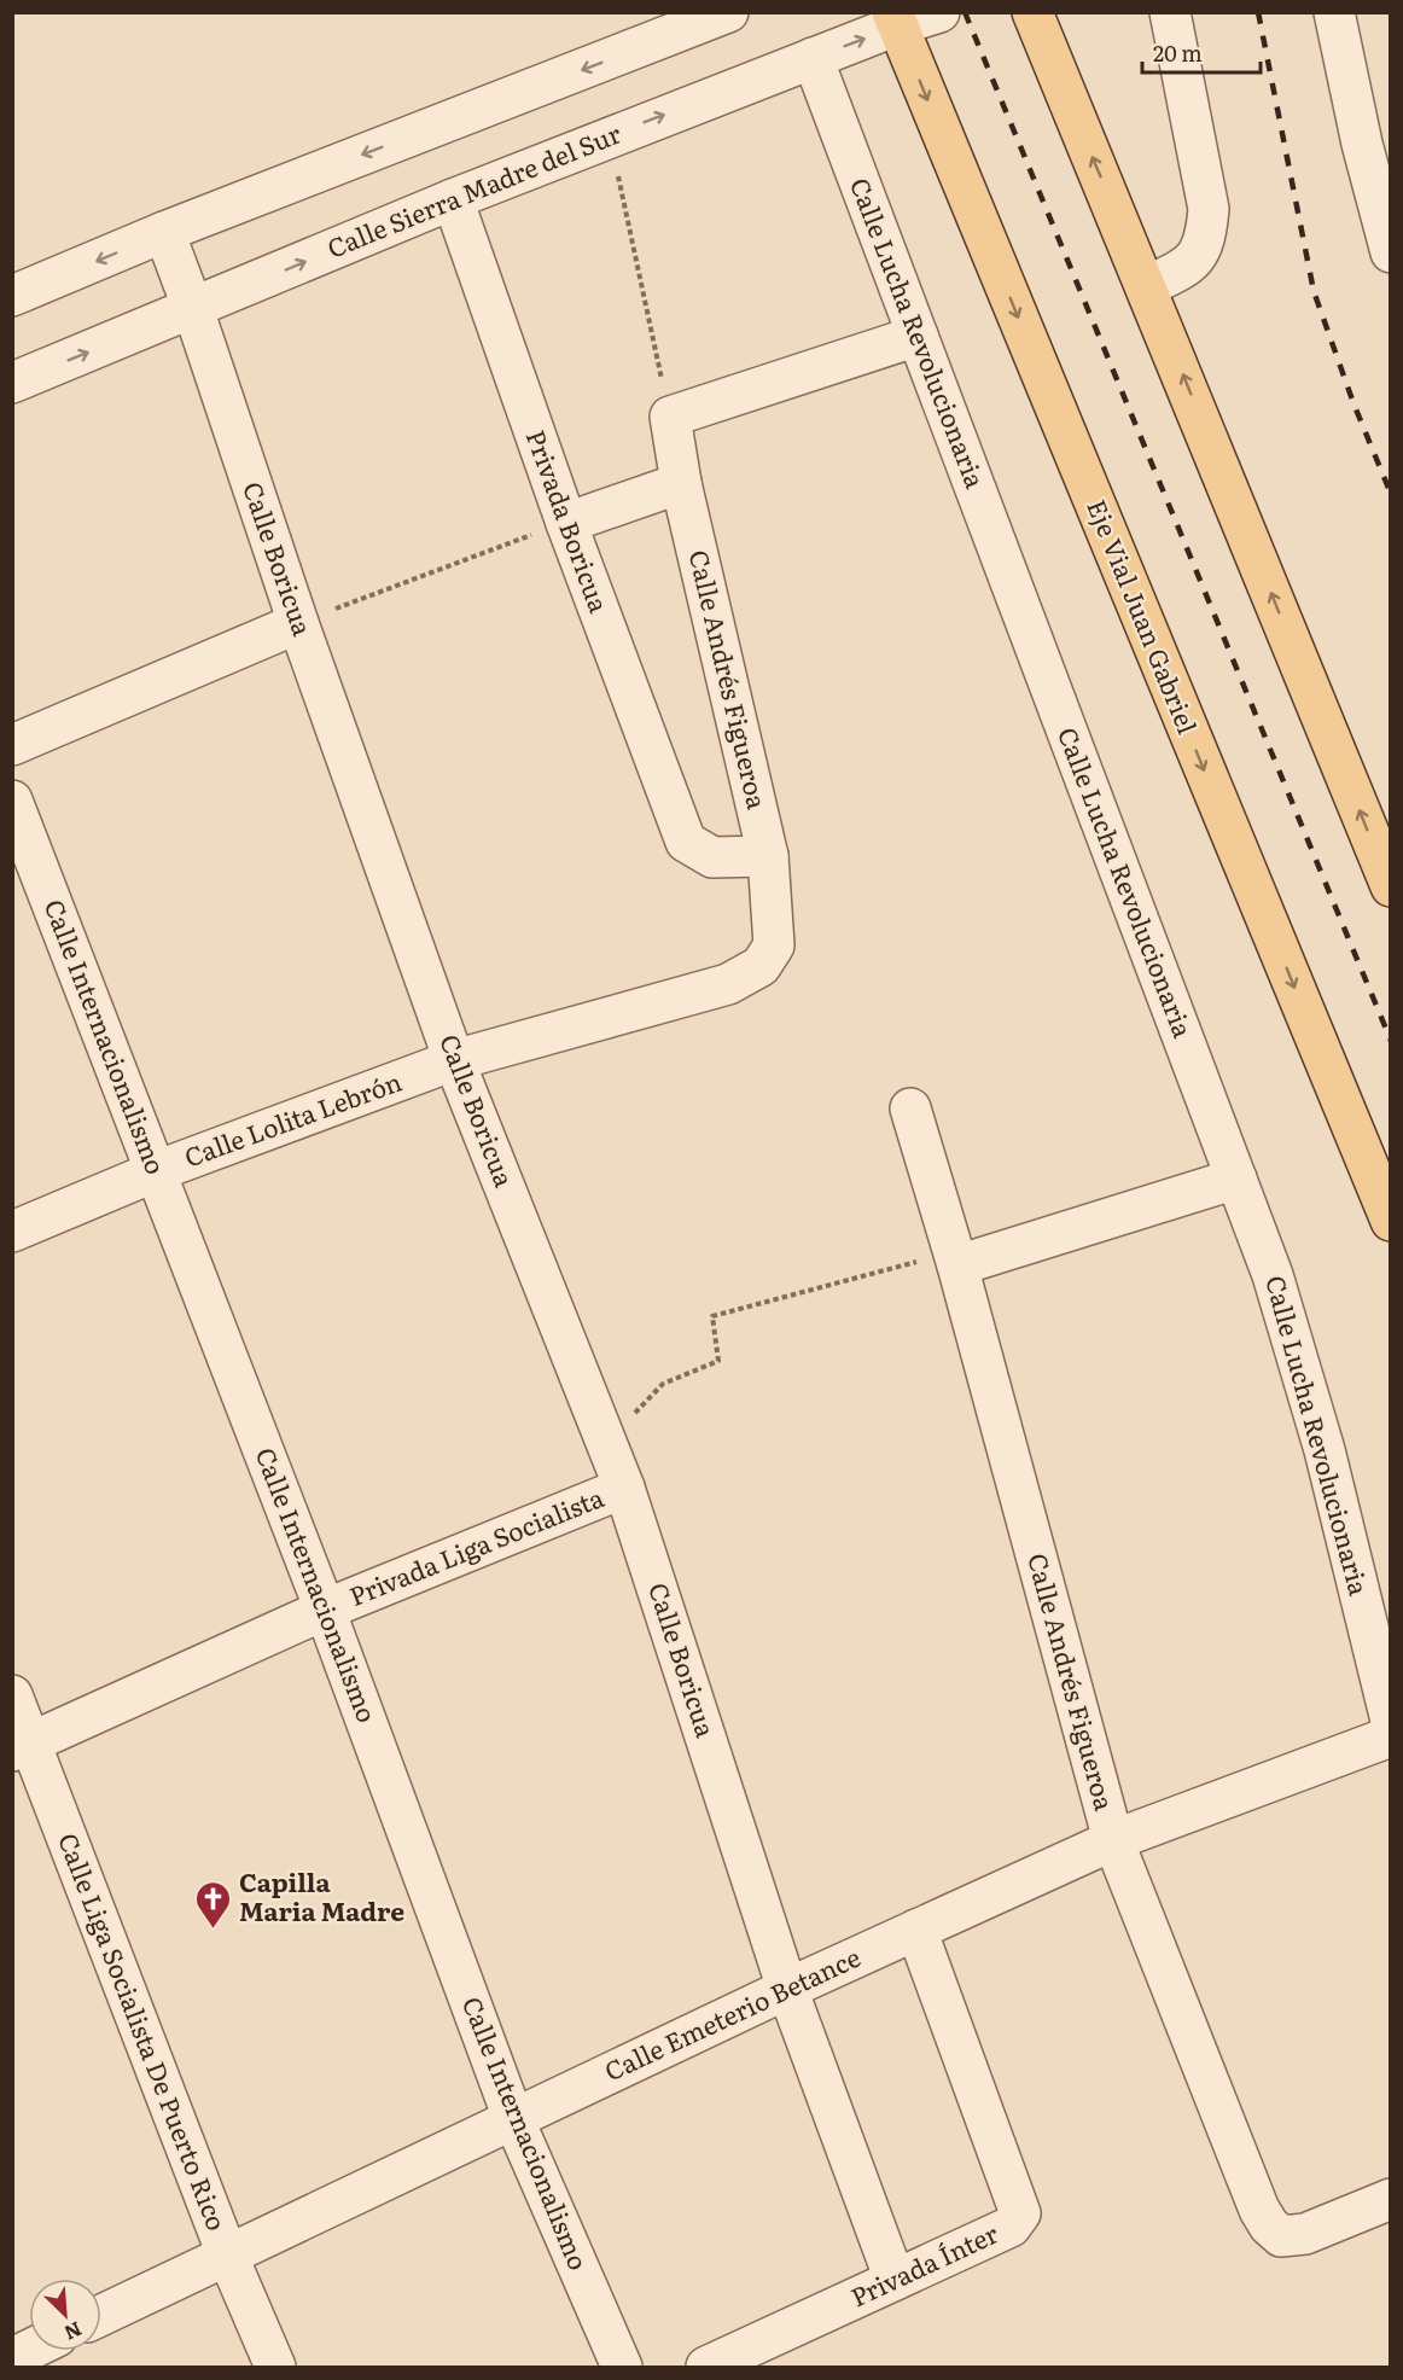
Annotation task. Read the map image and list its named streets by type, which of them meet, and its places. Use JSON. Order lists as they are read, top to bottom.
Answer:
{
  "streets": {
    "main road": ["Eje Vial Juan Gabriel"],
    "street": [
      "Calle Sierra Madre del Sur",
      "Calle Lucha Revolucionaria",
      "Privada Boricua",
      "Calle Boricua",
      "Calle Andrés Figueroa",
      "Calle Internacionalismo",
      "Calle Lolita Lebrón",
      "Privada Liga Socialista",
      "Calle Emeterio Betance",
      "Calle Liga Socialista De Puerto Rico",
      "Privada Ínter"
    ]
  },
  "crossings": [
    ["Calle Sierra Madre del Sur", "Calle Lucha Revolucionaria"],
    ["Calle Sierra Madre del Sur", "Privada Boricua"],
    ["Calle Sierra Madre del Sur", "Calle Boricua"],
    ["Calle Sierra Madre del Sur", "Eje Vial Juan Gabriel"],
    ["Calle Lucha Revolucionaria", "Calle Andrés Figueroa"],
    ["Privada Boricua", "Calle Andrés Figueroa"],
    ["Calle Boricua", "Calle Lolita Lebrón"],
    ["Calle Boricua", "Privada Liga Socialista"],
    ["Calle Boricua", "Calle Emeterio Betance"],
    ["Calle Boricua", "Privada Ínter"],
    ["Calle Andrés Figueroa", "Calle Lolita Lebrón"],
    ["Calle Andrés Figueroa", "Calle Emeterio Betance"],
    ["Calle Internacionalismo", "Calle Lolita Lebrón"],
    ["Calle Internacionalismo", "Privada Liga Socialista"],
    ["Calle Internacionalismo", "Calle Emeterio Betance"],
    ["Privada Liga Socialista", "Calle Liga Socialista De Puerto Rico"],
    ["Calle Emeterio Betance", "Calle Liga Socialista De Puerto Rico"],
    ["Calle Emeterio Betance", "Privada Ínter"]
  ],
  "places": {
    "church": ["Capilla Maria Madre"]
  },
  "scale_bar": "20 m",
  "north": "bottom right"
}
